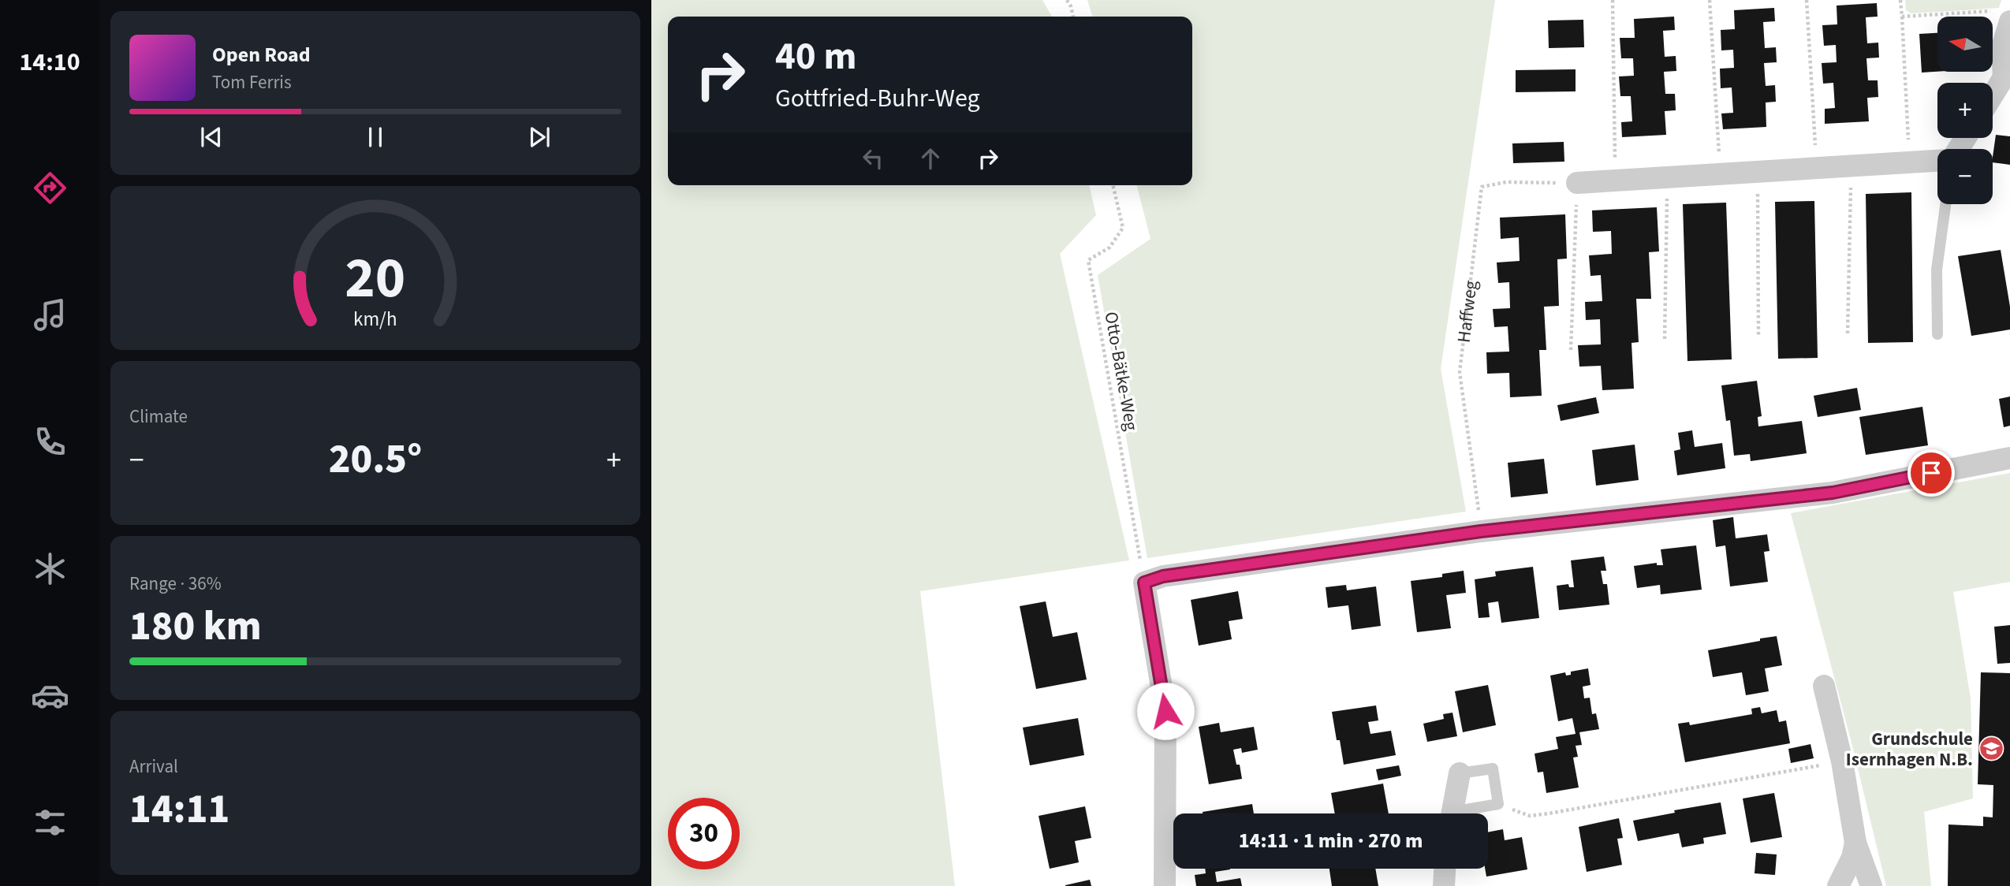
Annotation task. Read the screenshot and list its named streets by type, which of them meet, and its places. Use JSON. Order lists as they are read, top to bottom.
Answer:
{
  "streets": {
    "path": ["Haffweg", "Otto-Bätke-Weg"]
  },
  "places": {
    "school or university": ["Grundschule Isernhagen N.B."]
  },
  "north": "left",
  "page": {
    "tabs": "14:10",
    "map_buttons": ["+", "−"],
    "turn": ["40 m", "Gottfried-Buhr-Weg"],
    "song": ["Open Road", "Tom Ferris"],
    "tile": [
      "Climate",
      ["Range · 36%", "180 km"],
      ["Arrival", "14:11"]
    ],
    "heat": ["−", "20.5°", "+"],
    "limit": "30",
    "trip": "14:11 · 1 min · 270 m",
    "gauge": ["20", "km/h"]
  }
}
